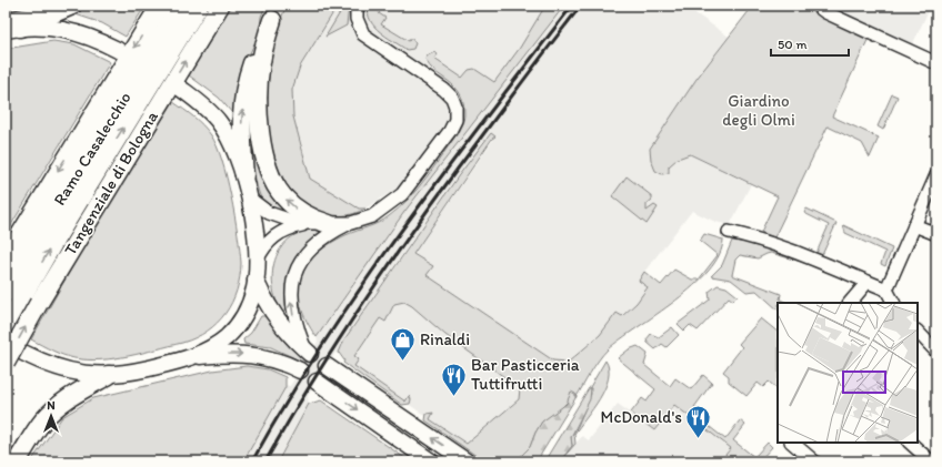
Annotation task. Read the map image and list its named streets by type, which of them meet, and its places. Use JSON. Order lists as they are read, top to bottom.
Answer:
{
  "streets": {
    "highway": ["Ramo Casalecchio", "Tangenziale di Bologna"]
  },
  "crossings": [
    ["Ramo Casalecchio", "Tangenziale di Bologna"]
  ],
  "parks": ["Giardino degli Olmi"],
  "places": {
    "shop": ["Rinaldi"],
    "restaurant": ["Bar Pasticceria Tuttifrutti", "McDonald's"]
  },
  "scale_bar": "50 m",
  "north": "top"
}
